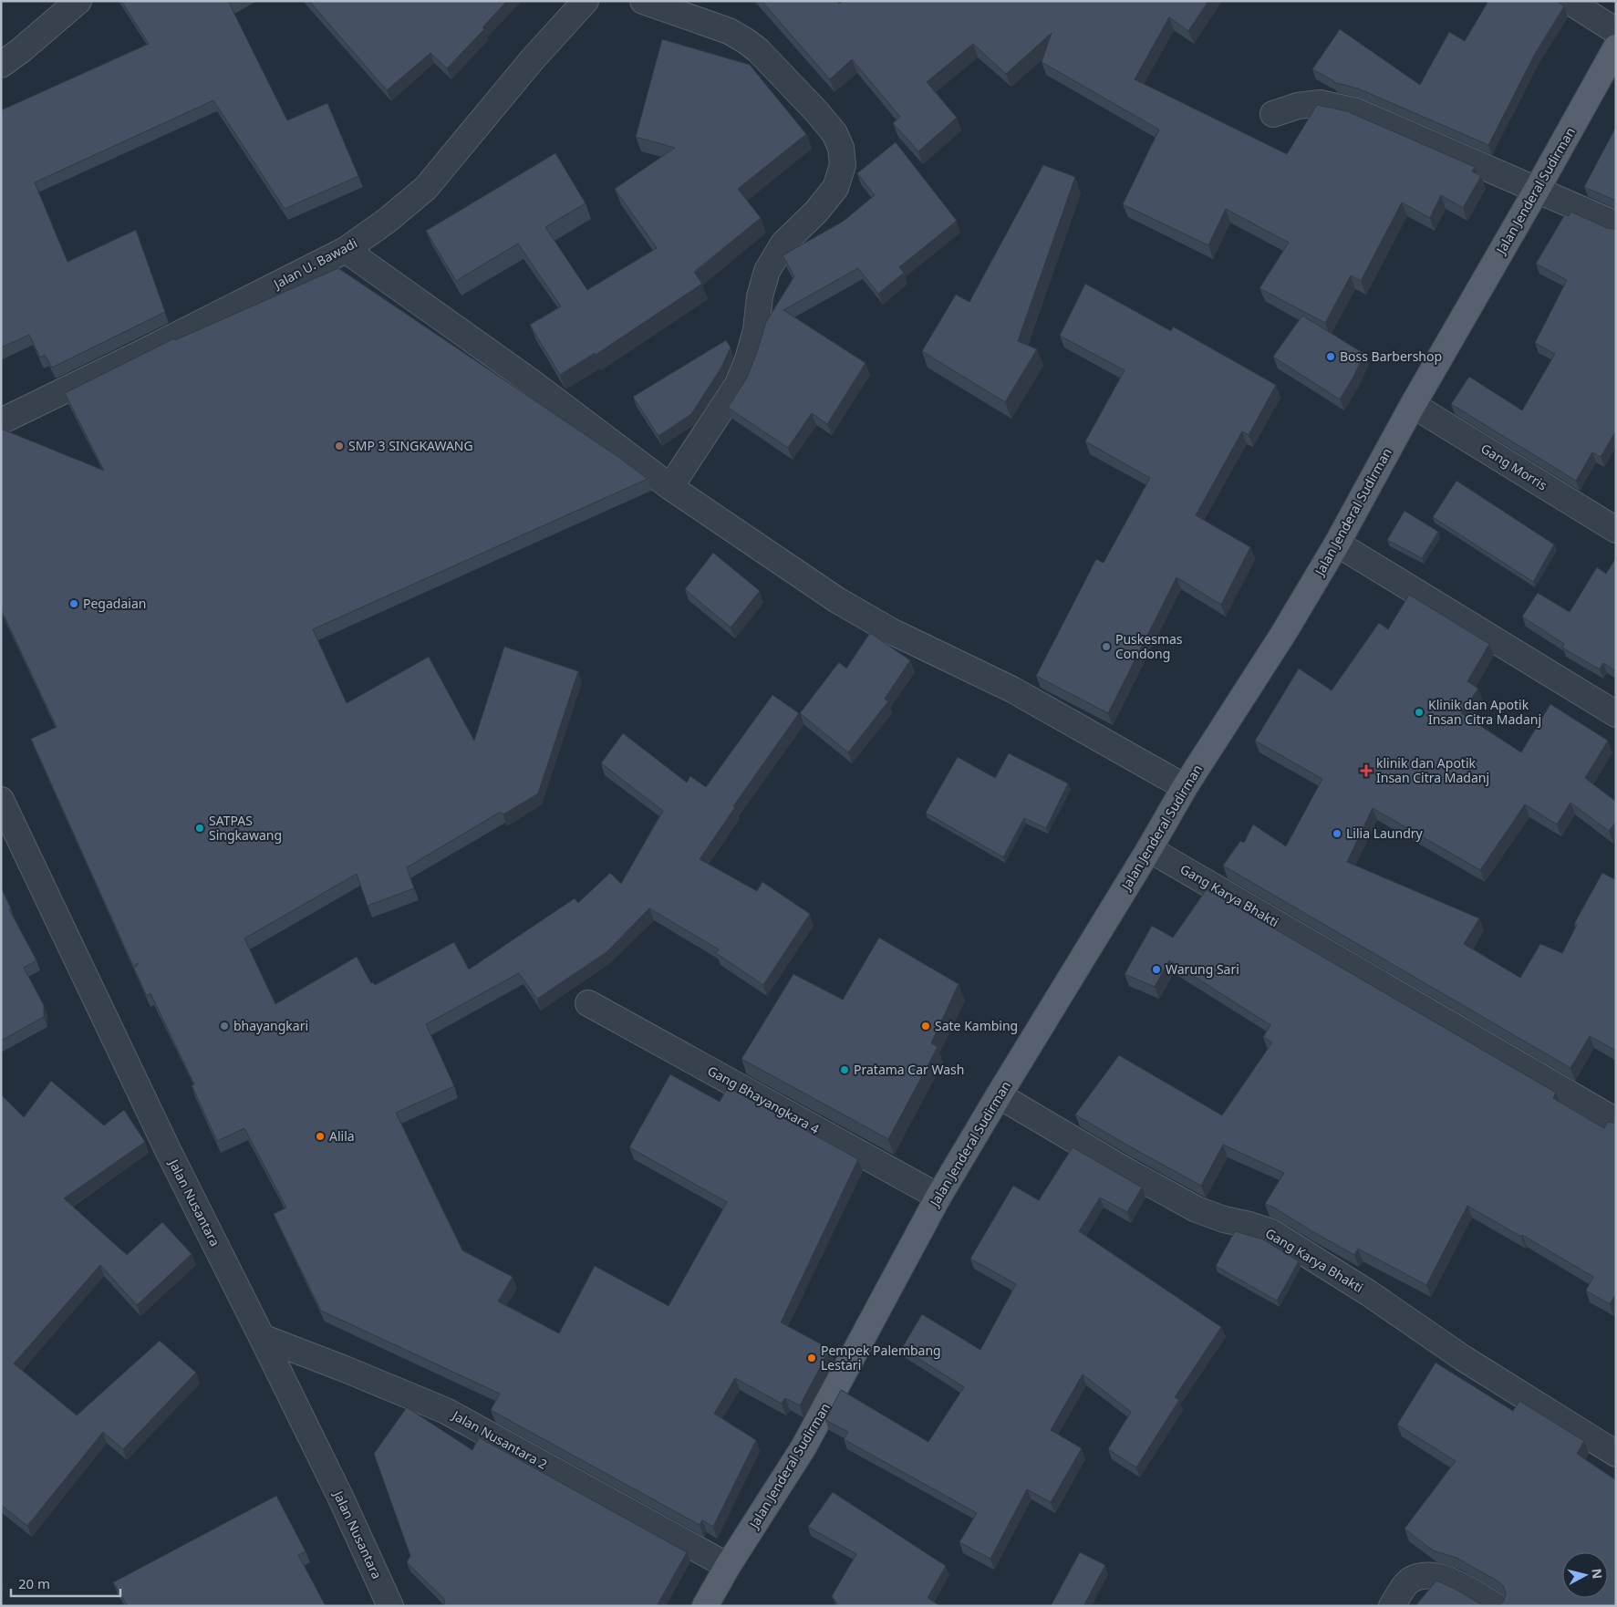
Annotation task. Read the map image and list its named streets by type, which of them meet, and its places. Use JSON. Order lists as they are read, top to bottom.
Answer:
{
  "streets": {
    "main road": ["Jalan Jenderal Sudirman"],
    "street": [
      "Jalan U. Bawadi",
      "Gang Morris",
      "Gang Karya Bhakti",
      "Gang Bhayangkara 4",
      "Jalan Nusantara",
      "Jalan Nusantara 2"
    ]
  },
  "crossings": [
    ["Jalan Jenderal Sudirman", "Gang Morris"],
    ["Jalan Jenderal Sudirman", "Gang Karya Bhakti"],
    ["Jalan Jenderal Sudirman", "Gang Bhayangkara 4"],
    ["Jalan Jenderal Sudirman", "Jalan Nusantara 2"],
    ["Jalan Nusantara", "Jalan Nusantara 2"]
  ],
  "places": {
    "other": [
      "Boss Barbershop",
      "SMP 3 SINGKAWANG",
      "Pegadaian",
      "Puskesmas Condong",
      "Klinik dan Apotik Insan Citra Madanj",
      "SATPAS Singkawang",
      "Lilia Laundry",
      "Warung Sari",
      "bhayangkari",
      "Sate Kambing",
      "Pratama Car Wash",
      "Alila",
      "Pempek Palembang Lestari"
    ],
    "health": ["klinik dan Apotik Insan Citra Madanj"]
  },
  "scale_bar": "20 m",
  "north": "right"
}
